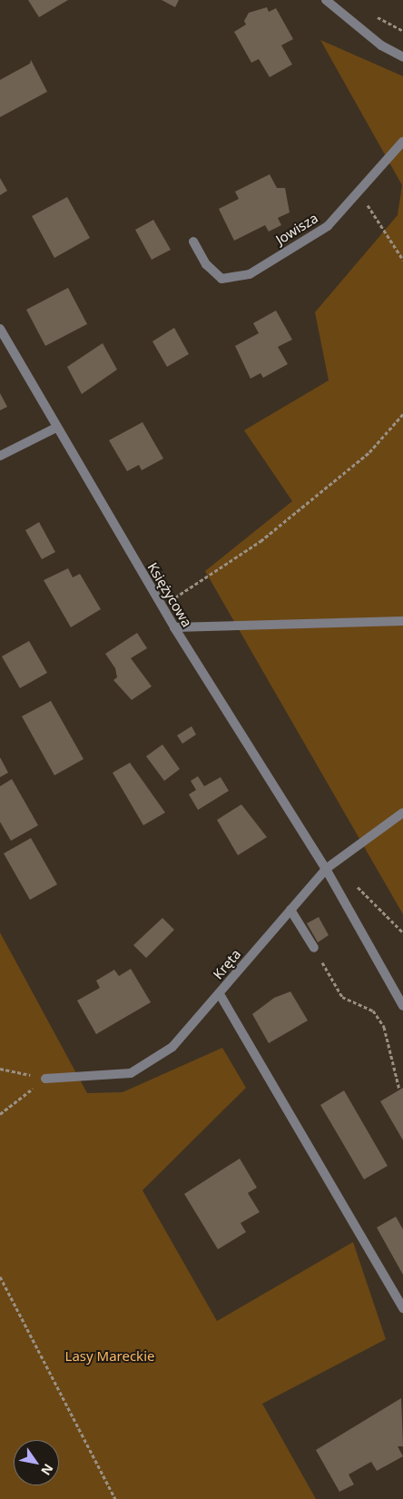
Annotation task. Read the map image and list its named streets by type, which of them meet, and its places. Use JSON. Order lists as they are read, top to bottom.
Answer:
{
  "streets": {
    "street": ["Jowisza", "Księżycowa", "Kręta"]
  },
  "crossings": [
    ["Księżycowa", "Kręta"]
  ],
  "parks": ["Lasy Mareckie"],
  "north": "bottom right"
}
